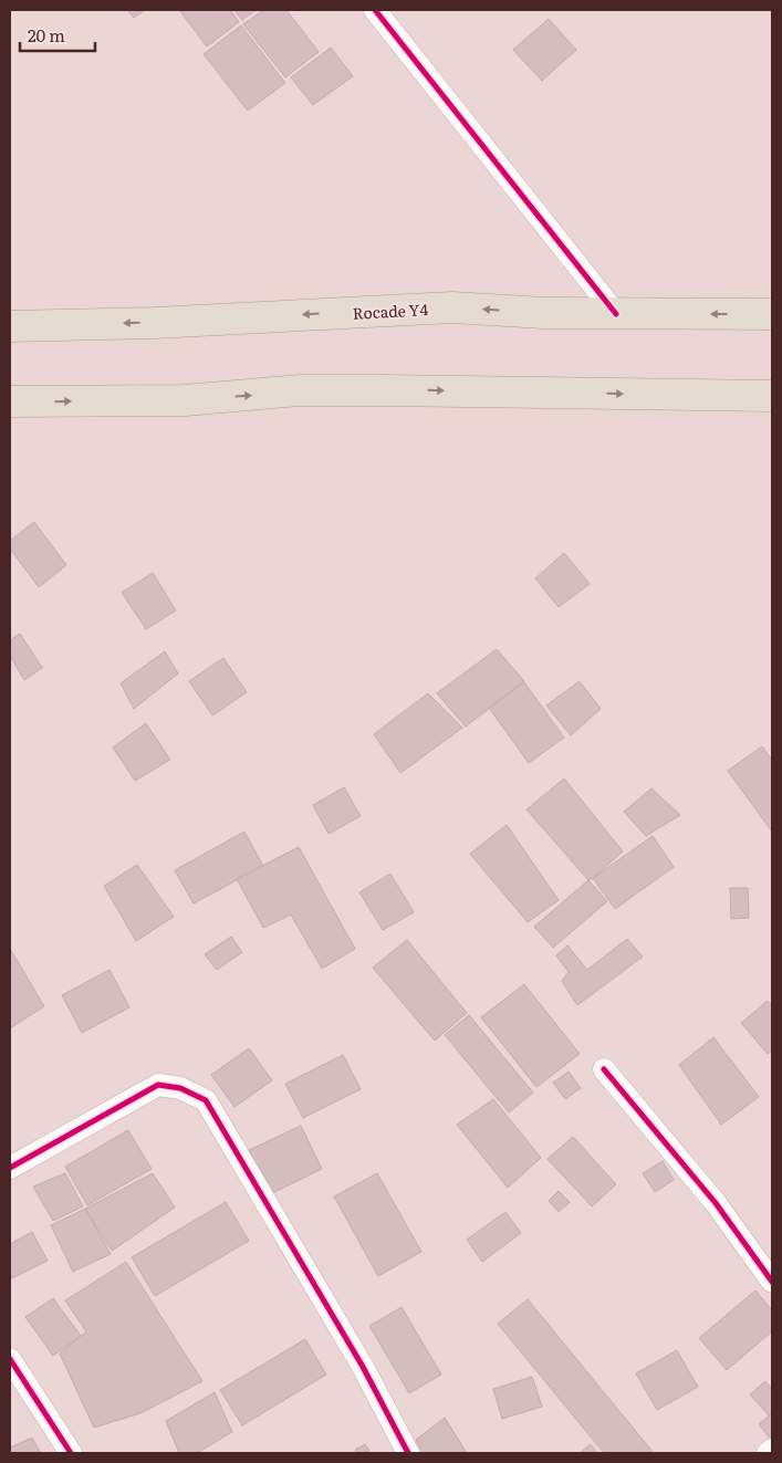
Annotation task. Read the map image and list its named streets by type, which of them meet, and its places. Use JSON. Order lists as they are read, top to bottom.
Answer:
{
  "streets": {
    "highway": ["Rocade Y4"]
  },
  "scale_bar": "20 m"
}
